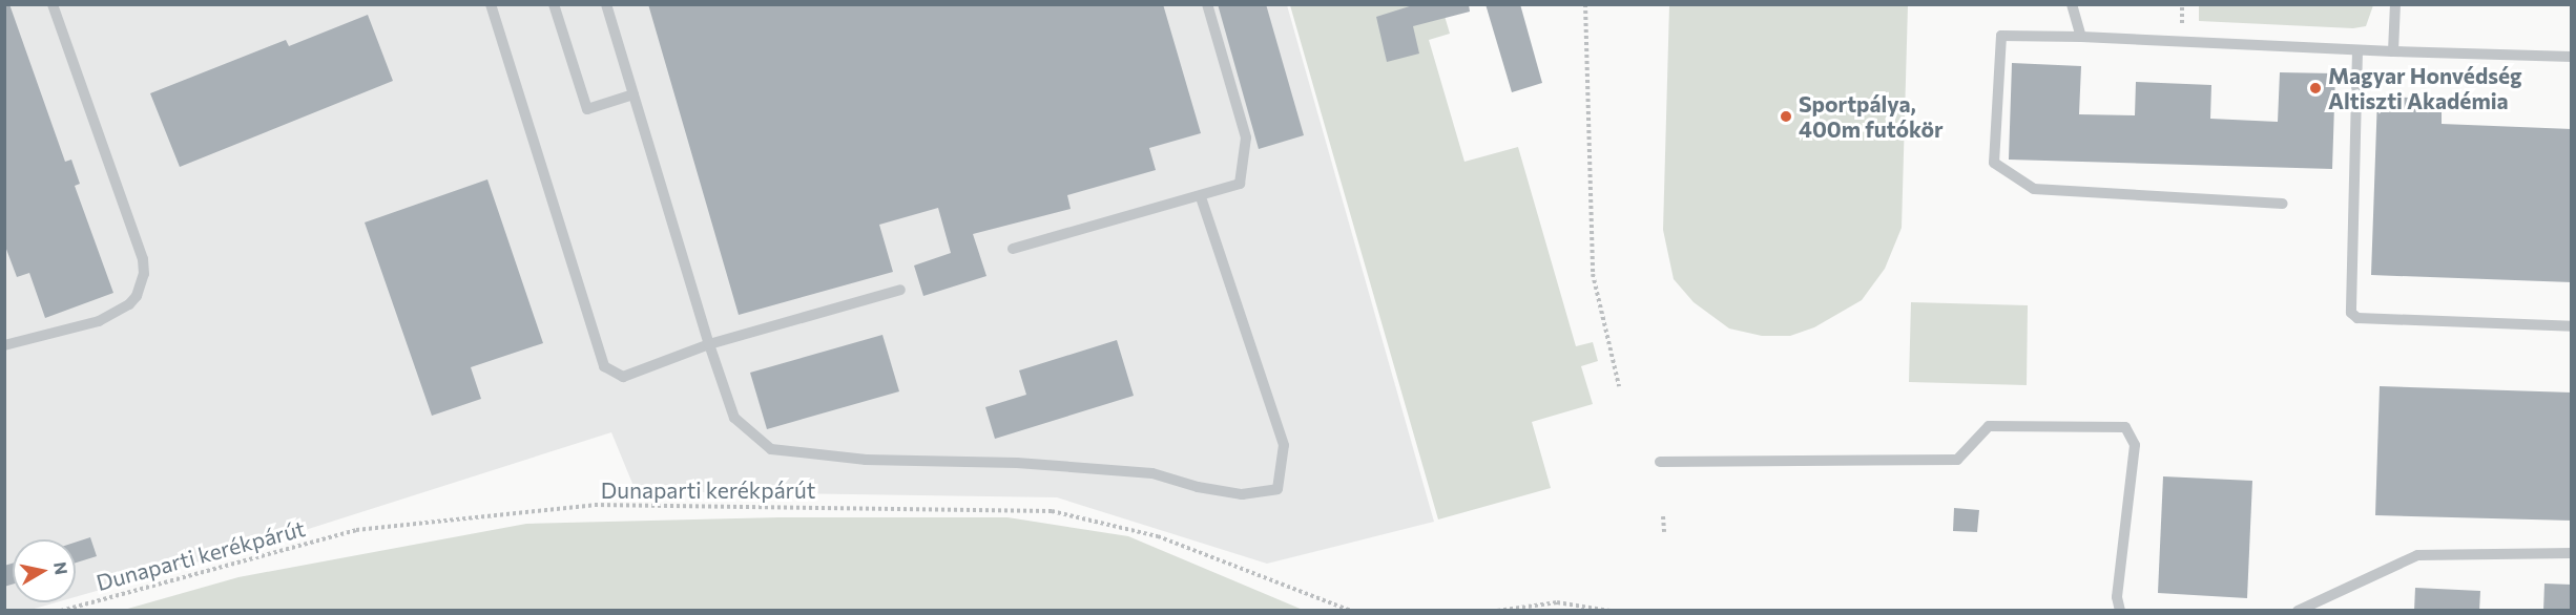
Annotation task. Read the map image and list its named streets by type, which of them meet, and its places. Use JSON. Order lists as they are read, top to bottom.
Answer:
{
  "streets": {
    "path": ["Dunaparti kerékpárút"]
  },
  "places": ["Magyar Honvédség Altiszti Akadémia", "Sportpálya, 400m futókör"],
  "north": "right"
}
